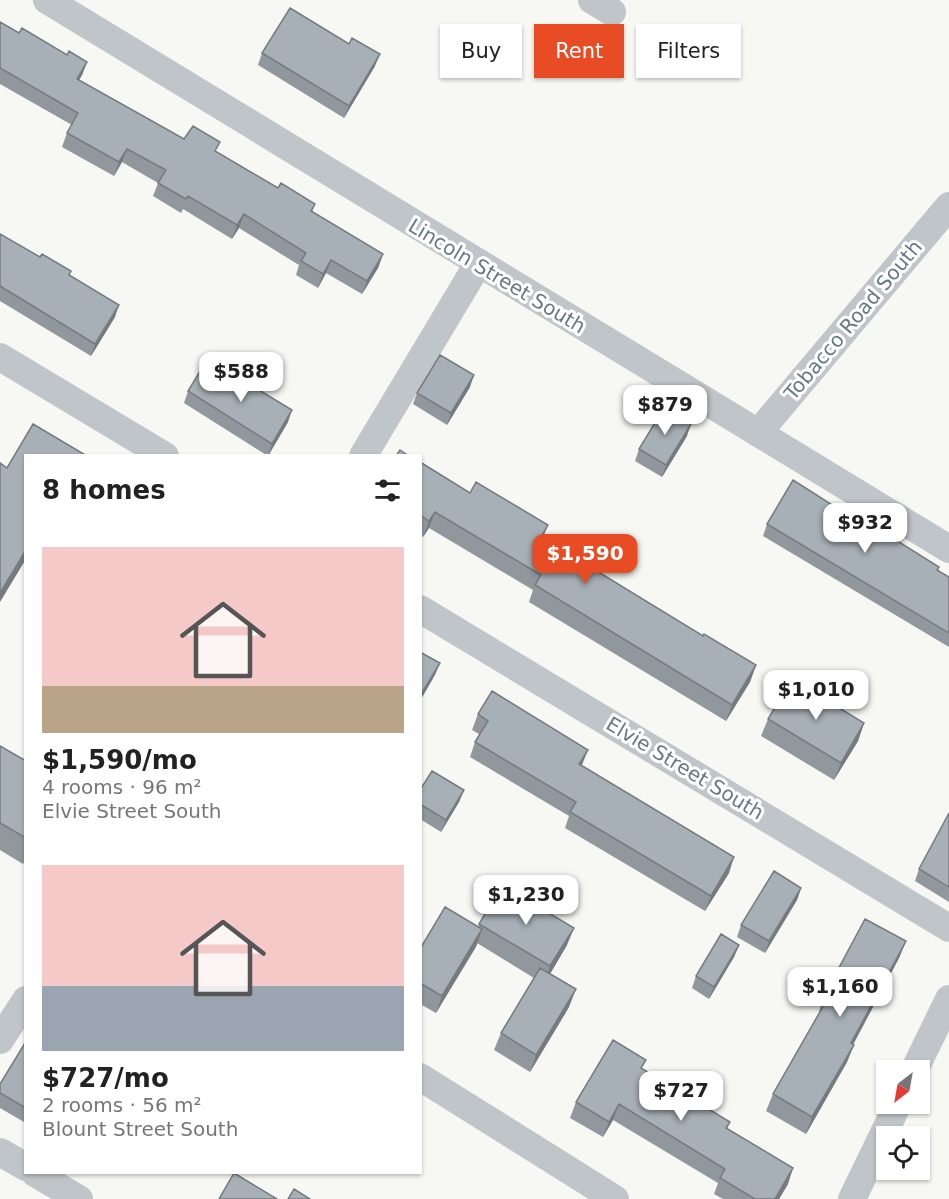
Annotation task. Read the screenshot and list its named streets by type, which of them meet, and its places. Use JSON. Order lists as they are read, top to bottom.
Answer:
{
  "streets": {
    "street": ["Lincoln Street South", "Tobacco Road South", "Elvie Street South"]
  },
  "crossings": [
    ["Lincoln Street South", "Tobacco Road South"]
  ],
  "north": "bottom left",
  "page": {
    "chip": ["Buy", "Rent", "Filters"],
    "price": [
      "$588",
      "$879",
      "$932",
      "$1,590",
      "$1,010",
      "$1,230",
      "$1,160",
      "$727"
    ],
    "heading": "8 homes",
    "list": [
      {
        "name": "$1,590/mo",
        "note": "4 rooms · 96 m² · Elvie Street South"
      },
      {
        "name": "$727/mo",
        "note": "2 rooms · 56 m² · Blount Street South"
      }
    ]
  }
}
